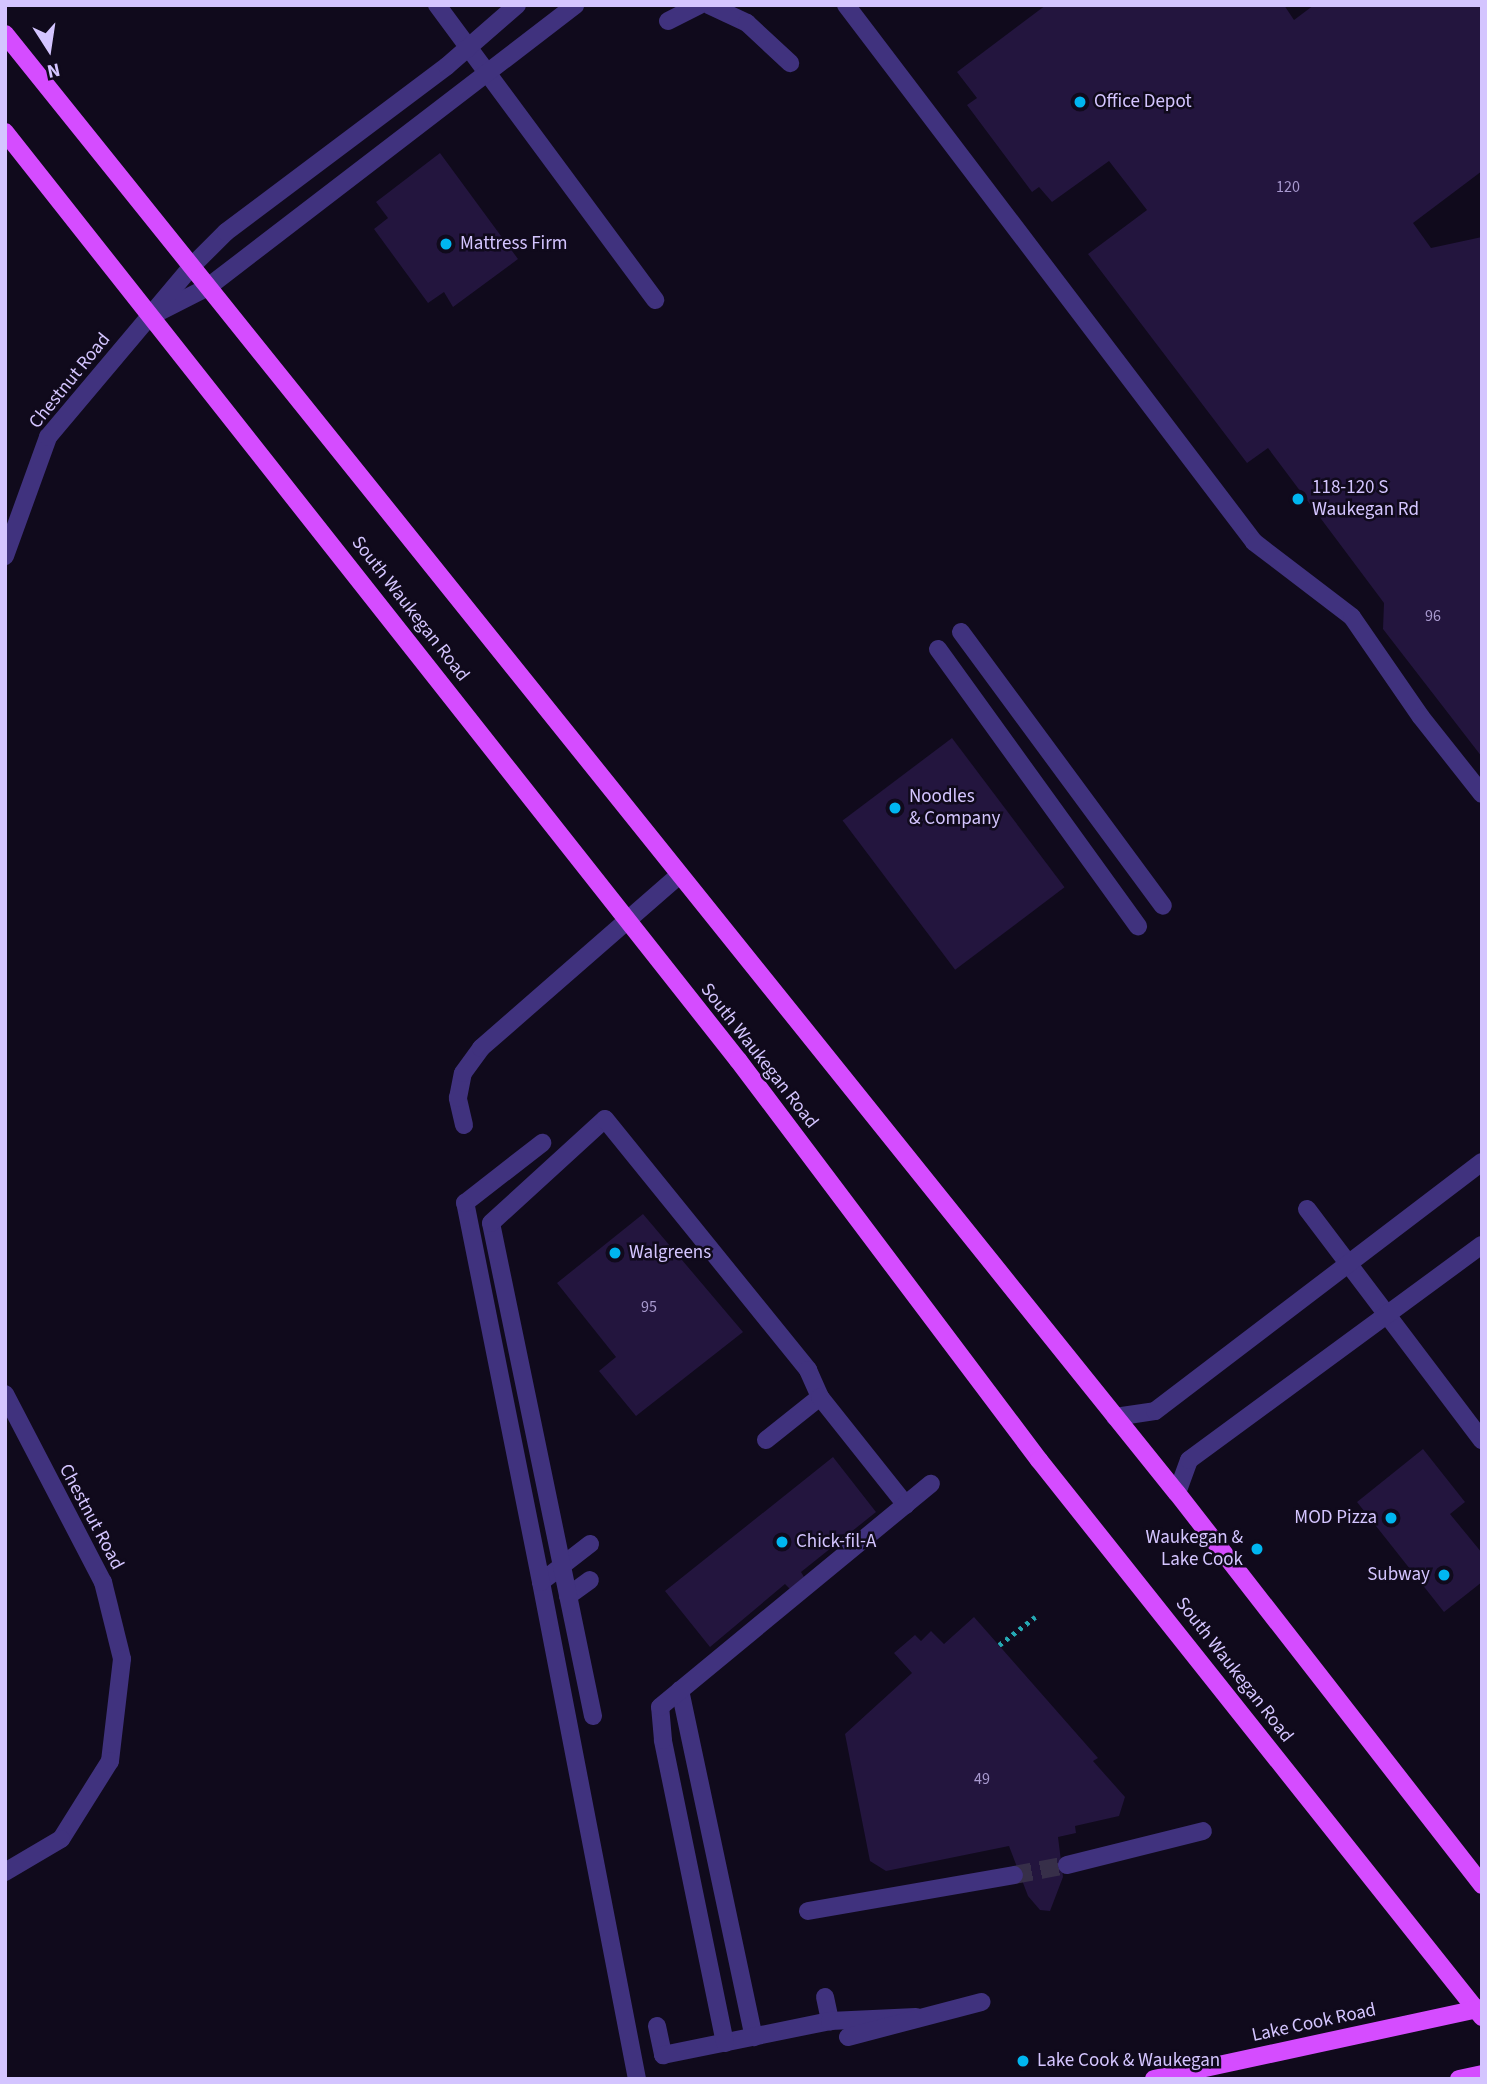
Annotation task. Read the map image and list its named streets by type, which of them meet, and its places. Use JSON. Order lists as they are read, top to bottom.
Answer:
{
  "streets": {
    "main road": ["South Waukegan Road", "Lake Cook Road"],
    "street": ["Chestnut Road"]
  },
  "crossings": [
    ["Chestnut Road", "South Waukegan Road"],
    ["South Waukegan Road", "Lake Cook Road"]
  ],
  "places": [
    "Office Depot",
    "Mattress Firm",
    "118-120 S Waukegan Rd",
    "Noodles & Company",
    "Walgreens",
    "MOD Pizza",
    "Chick-fil-A",
    "Waukegan & Lake Cook",
    "Subway",
    "Lake Cook & Waukegan"
  ],
  "house_numbers": [
    "120",
    "96",
    "95",
    "49"
  ],
  "north": "bottom"
}
